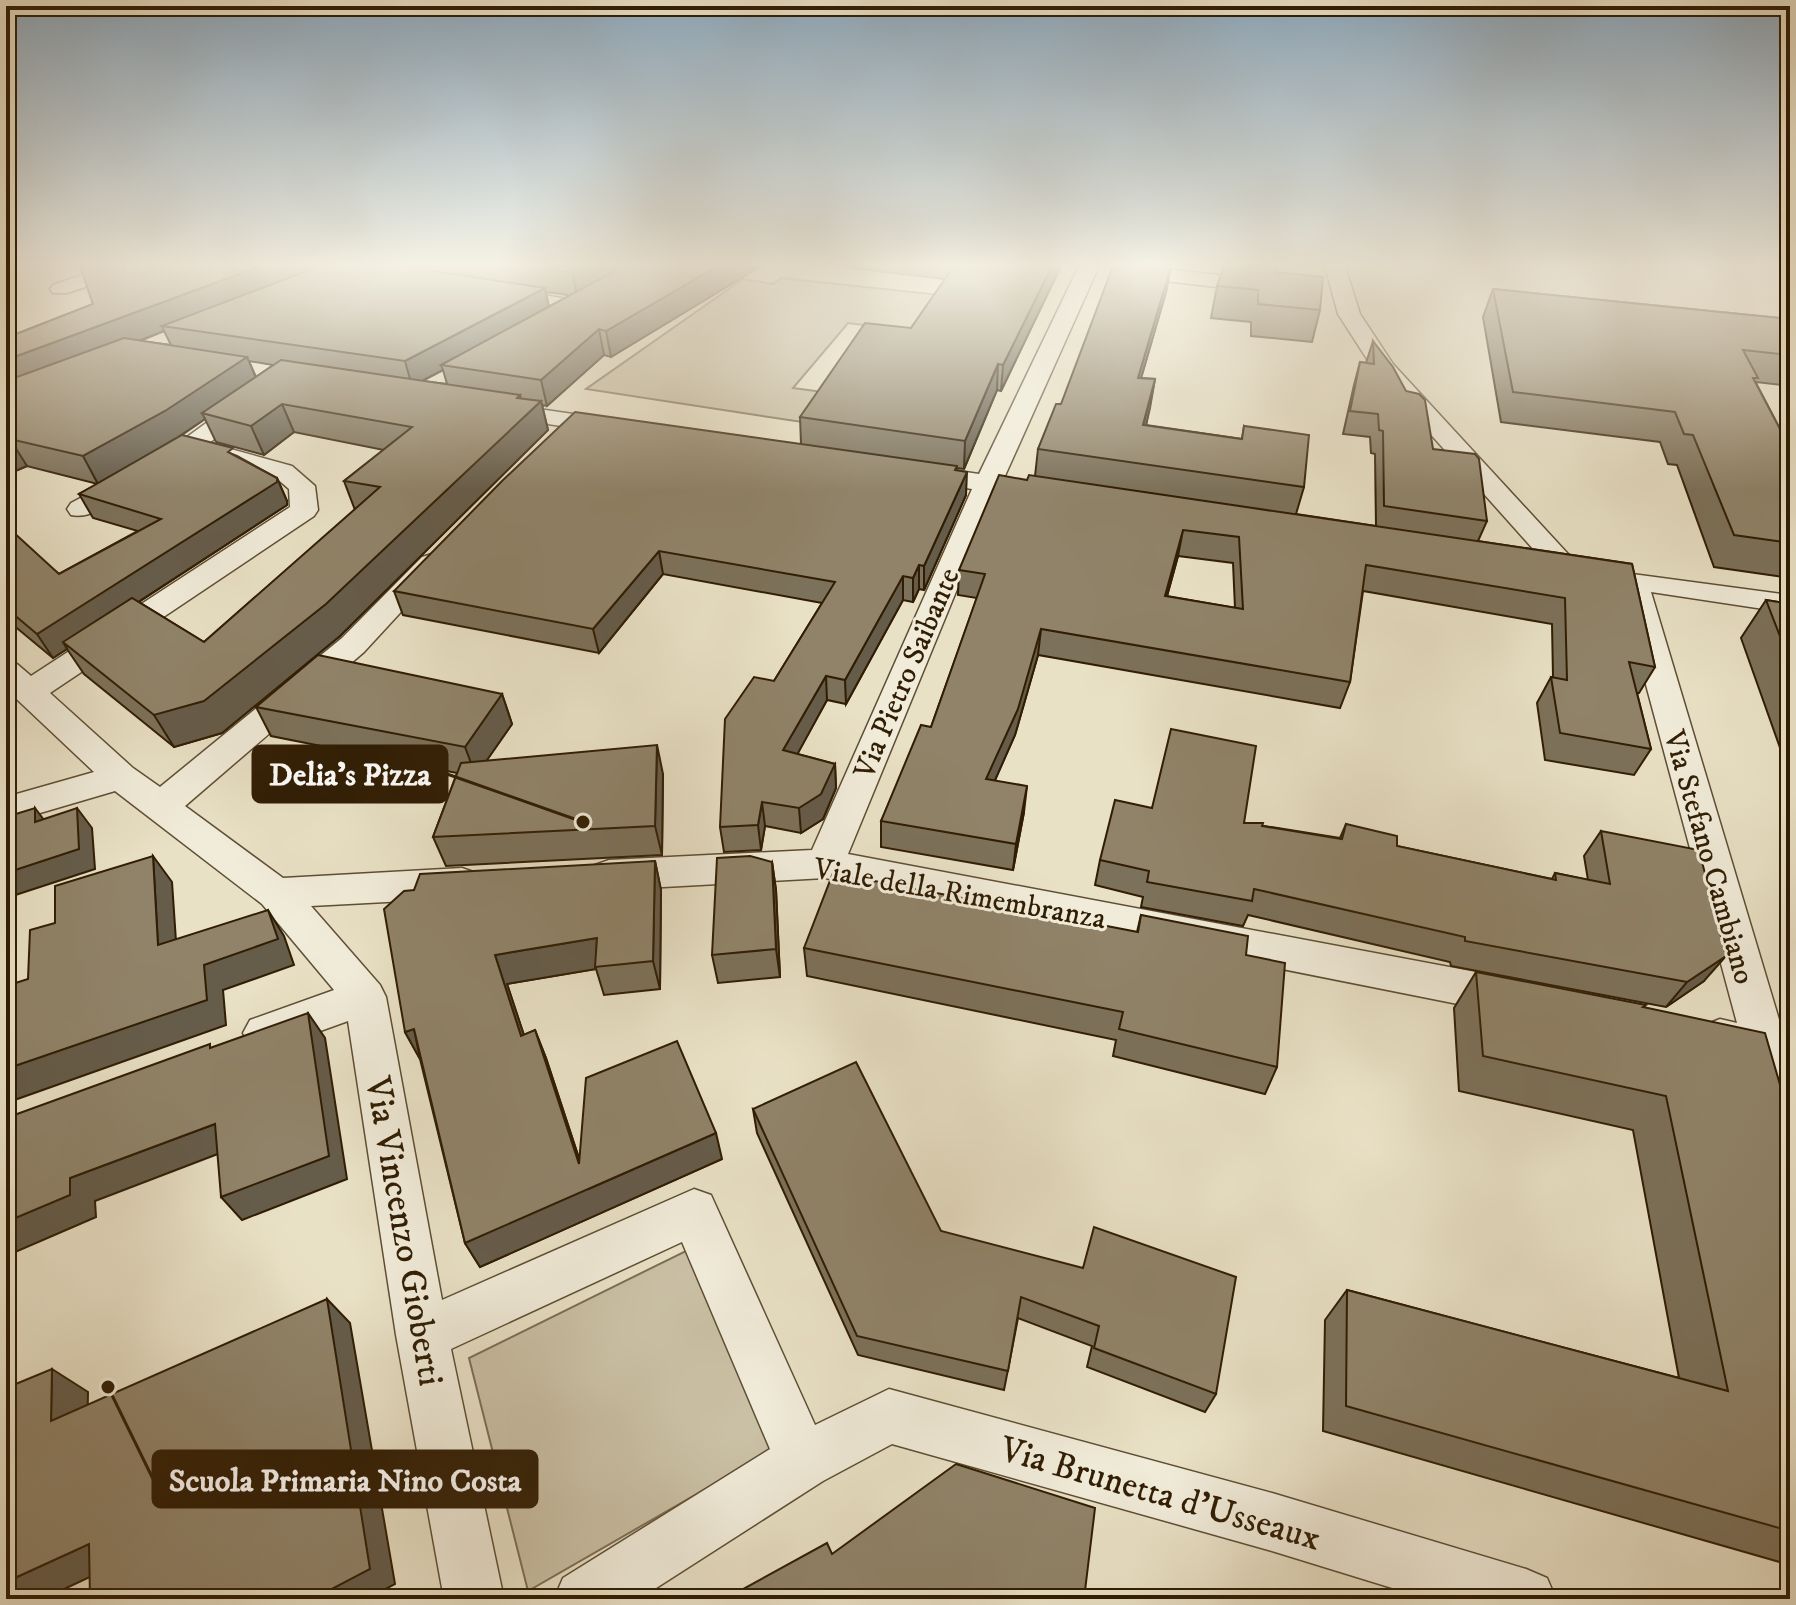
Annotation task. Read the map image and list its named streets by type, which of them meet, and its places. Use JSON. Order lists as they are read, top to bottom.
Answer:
{
  "streets": {
    "street": [
      "Via Pietro Saibante",
      "Via Stefano Cambiano",
      "Viale della Rimembranza",
      "Via Vincenzo Gioberti",
      "Via Brunetta d'Usseaux"
    ]
  },
  "crossings": [
    ["Via Pietro Saibante", "Viale della Rimembranza"]
  ],
  "places": ["Delia's Pizza", "Scuola Primaria Nino Costa"]
}
